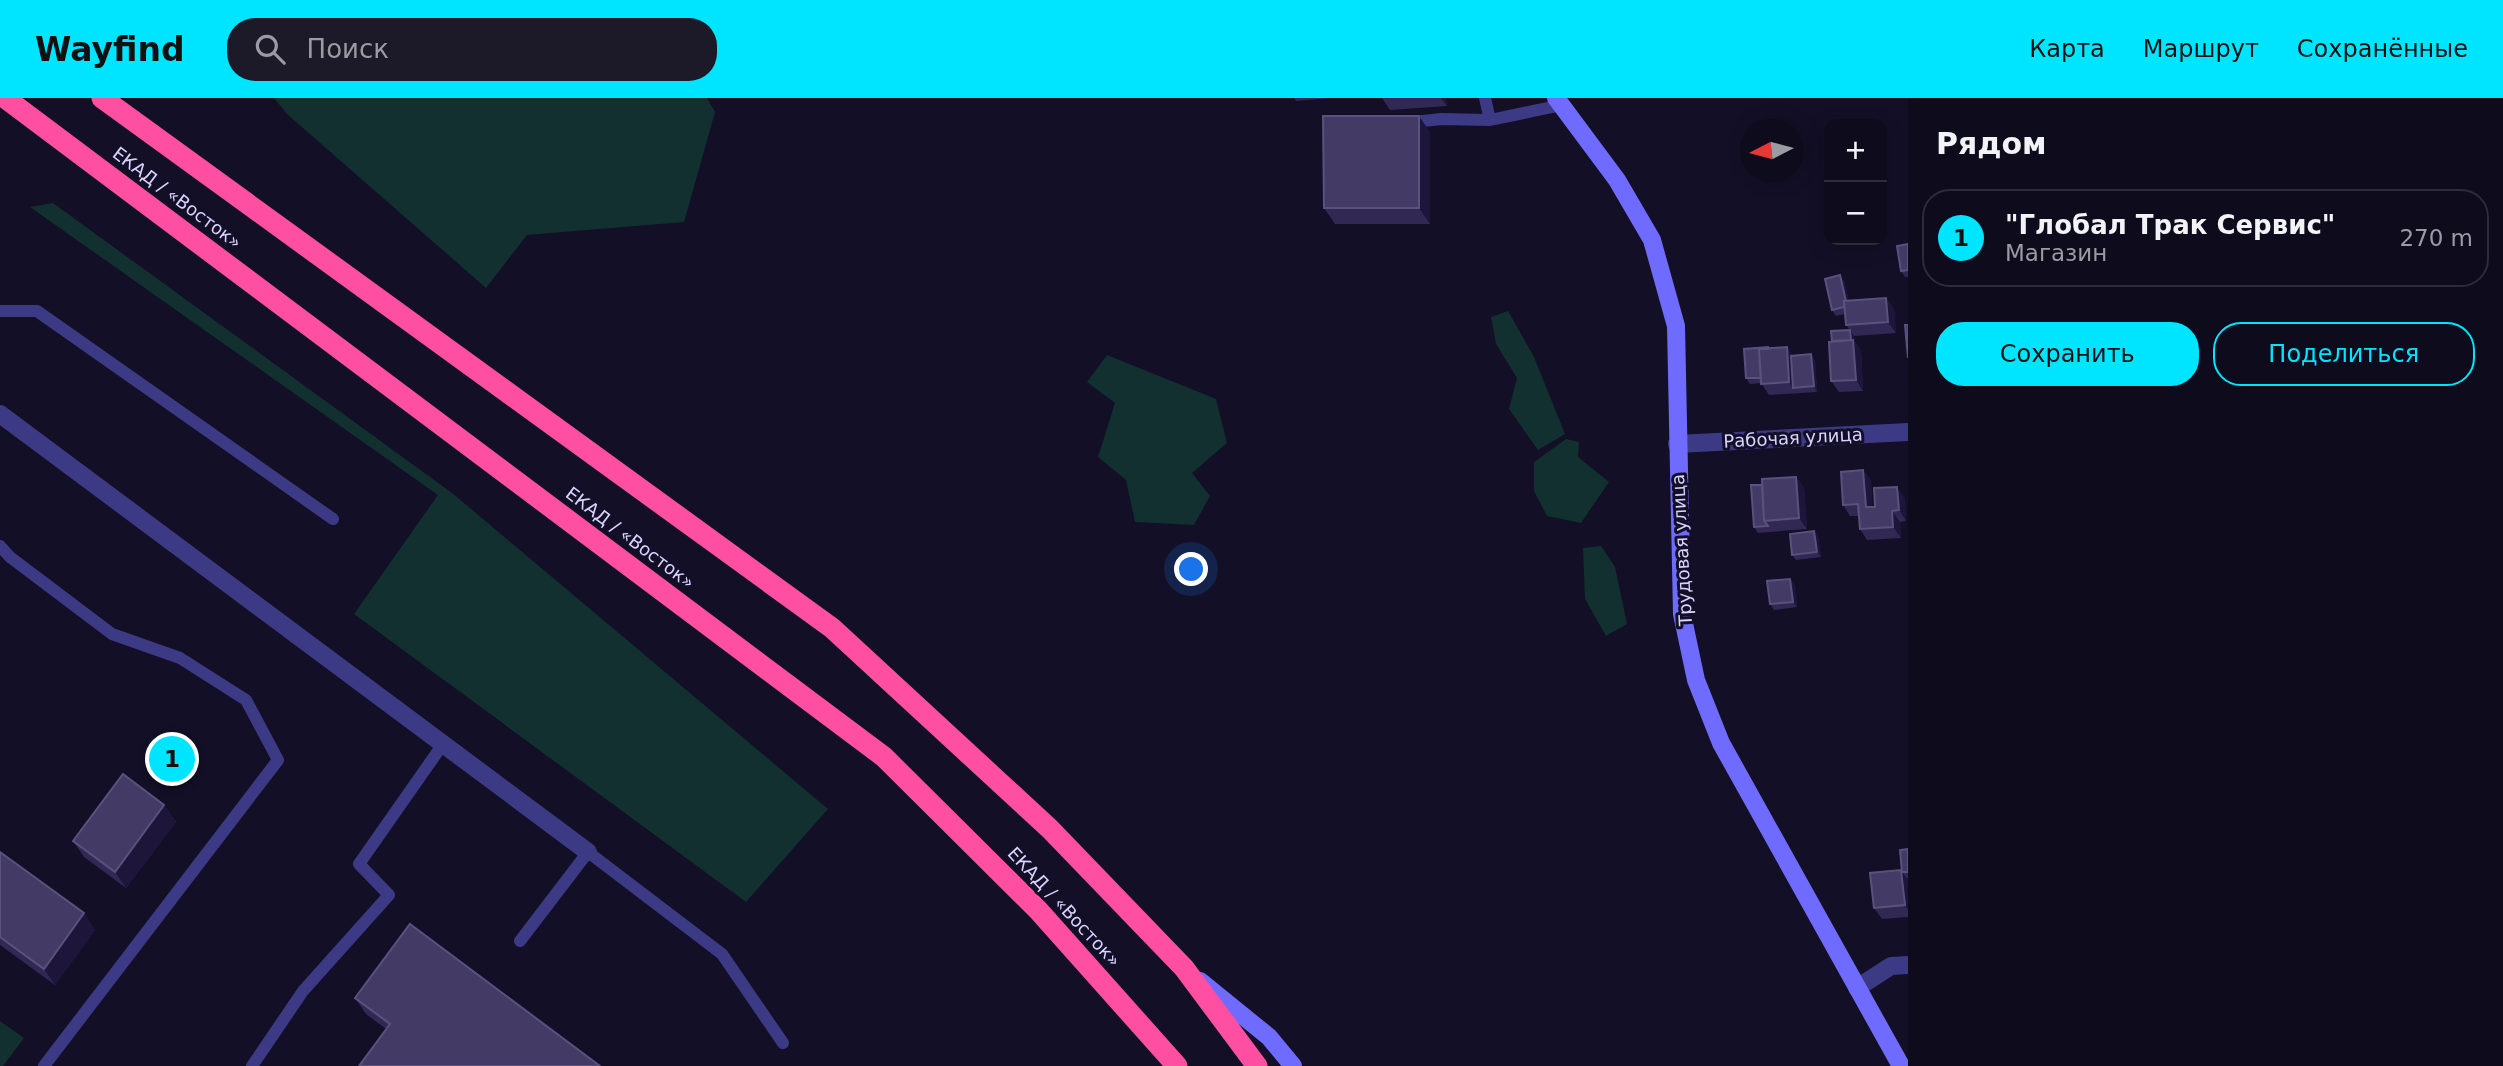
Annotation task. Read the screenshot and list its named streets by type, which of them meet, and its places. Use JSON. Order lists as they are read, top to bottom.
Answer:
{
  "streets": {
    "highway": ["ЕКАД / «Восток»"],
    "main road": ["Трудовая улица"],
    "street": ["Рабочая улица"]
  },
  "crossings": [
    ["Рабочая улица", "Трудовая улица"]
  ],
  "north": "left",
  "page": {
    "header": "Wayfind",
    "search": "Поиск",
    "nav": ["Карта", "Маршрут", "Сохранённые"],
    "heading": "Рядом",
    "map_buttons": ["+", "−"],
    "list": [
      {
        "mark": "1",
        "name": "\"Глобал Трак Сервис\"",
        "note": "Магазин",
        "value": "270 m"
      }
    ],
    "buttons": ["Сохранить", "Поделиться"],
    "pins": "1"
  }
}
